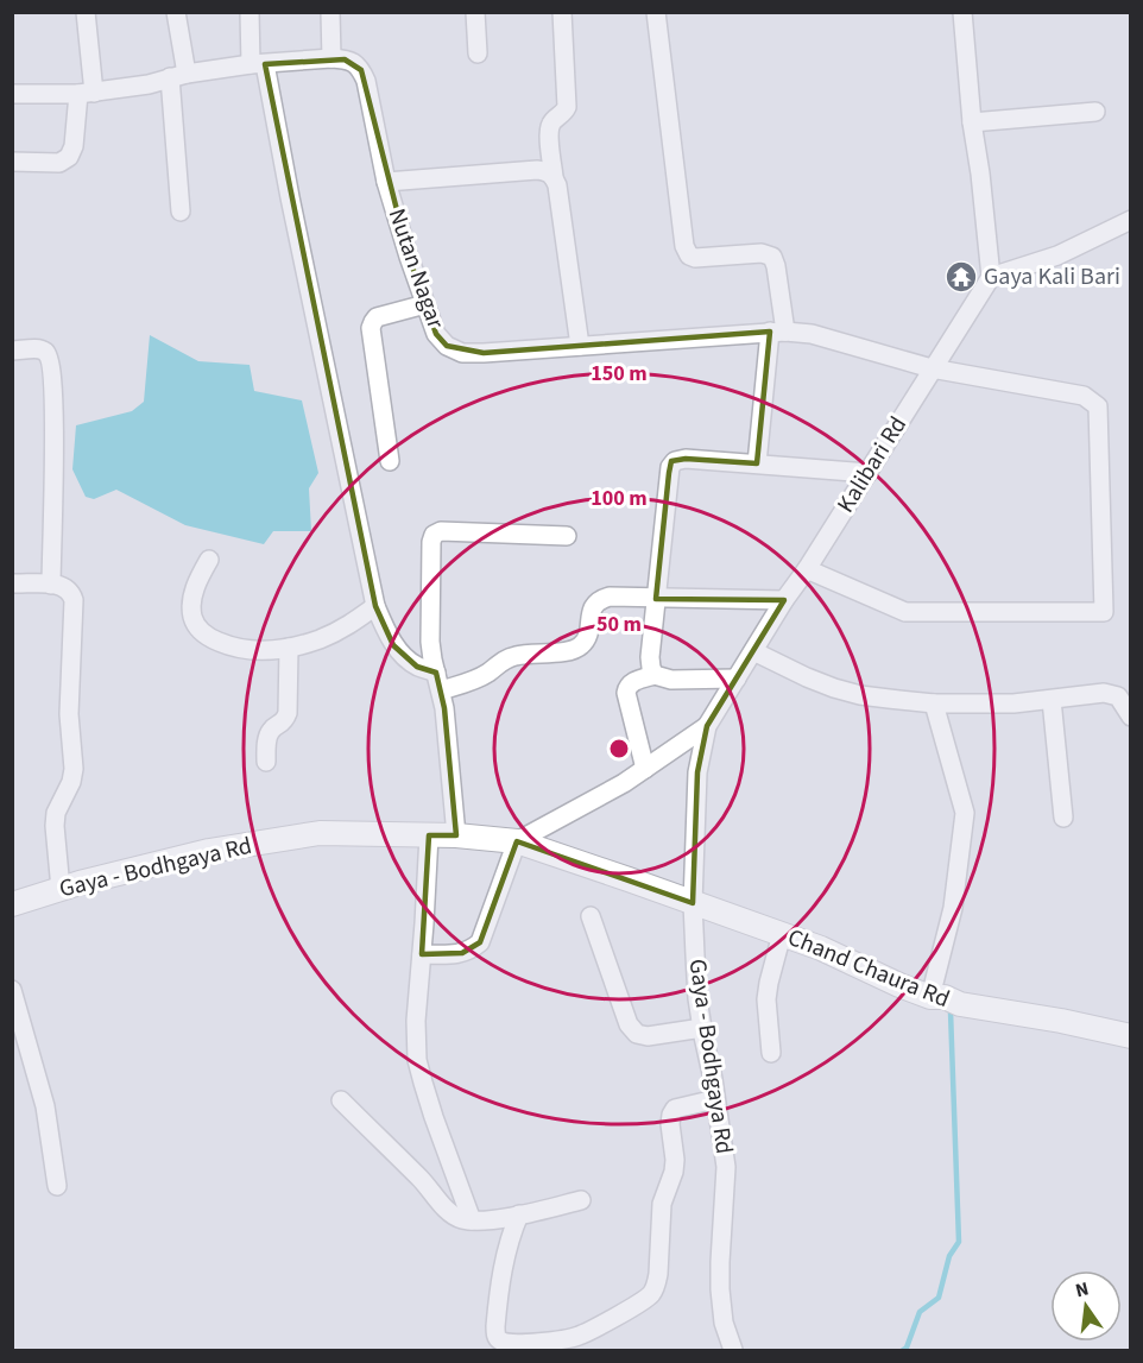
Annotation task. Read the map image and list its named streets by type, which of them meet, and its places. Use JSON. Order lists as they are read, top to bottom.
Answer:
{
  "streets": {
    "street": [
      "Nutan Nagar",
      "Kalibari Rd",
      "Gaya - Bodhgaya Rd",
      "Chand Chaura Rd"
    ]
  },
  "crossings": [
    ["Nutan Nagar", "Kalibari Rd"],
    ["Kalibari Rd", "Gaya - Bodhgaya Rd"],
    ["Kalibari Rd", "Chand Chaura Rd"],
    ["Gaya - Bodhgaya Rd", "Chand Chaura Rd"]
  ],
  "places": {
    "temple": ["Gaya Kali Bari"]
  },
  "north": "top",
  "rings": ["150 m", "100 m", "50 m"]
}
